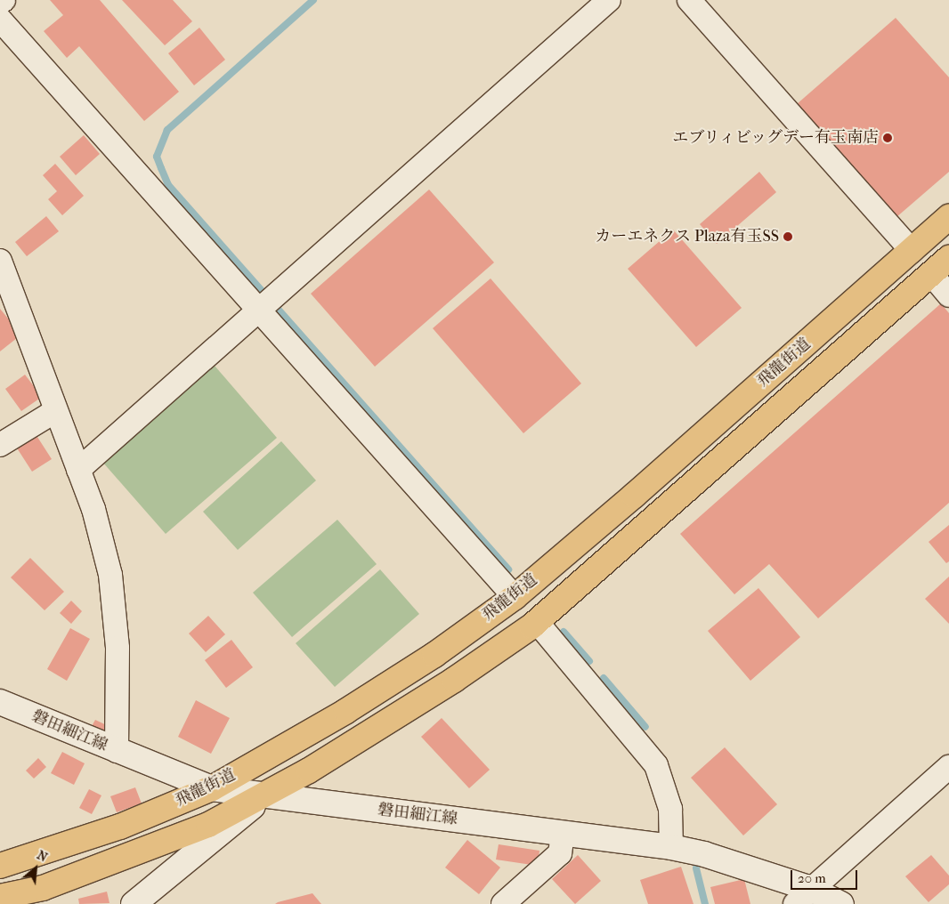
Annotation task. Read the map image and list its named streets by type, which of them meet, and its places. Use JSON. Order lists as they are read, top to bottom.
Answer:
{
  "streets": {
    "highway": ["飛龍街道"],
    "main road": ["磐田細江線"]
  },
  "crossings": [
    ["飛龍街道", "磐田細江線"]
  ],
  "places": ["エブリィビッグデー有玉南店", "カーエネクス Plaza有玉SS"],
  "scale_bar": "20 m",
  "north": "top right"
}
